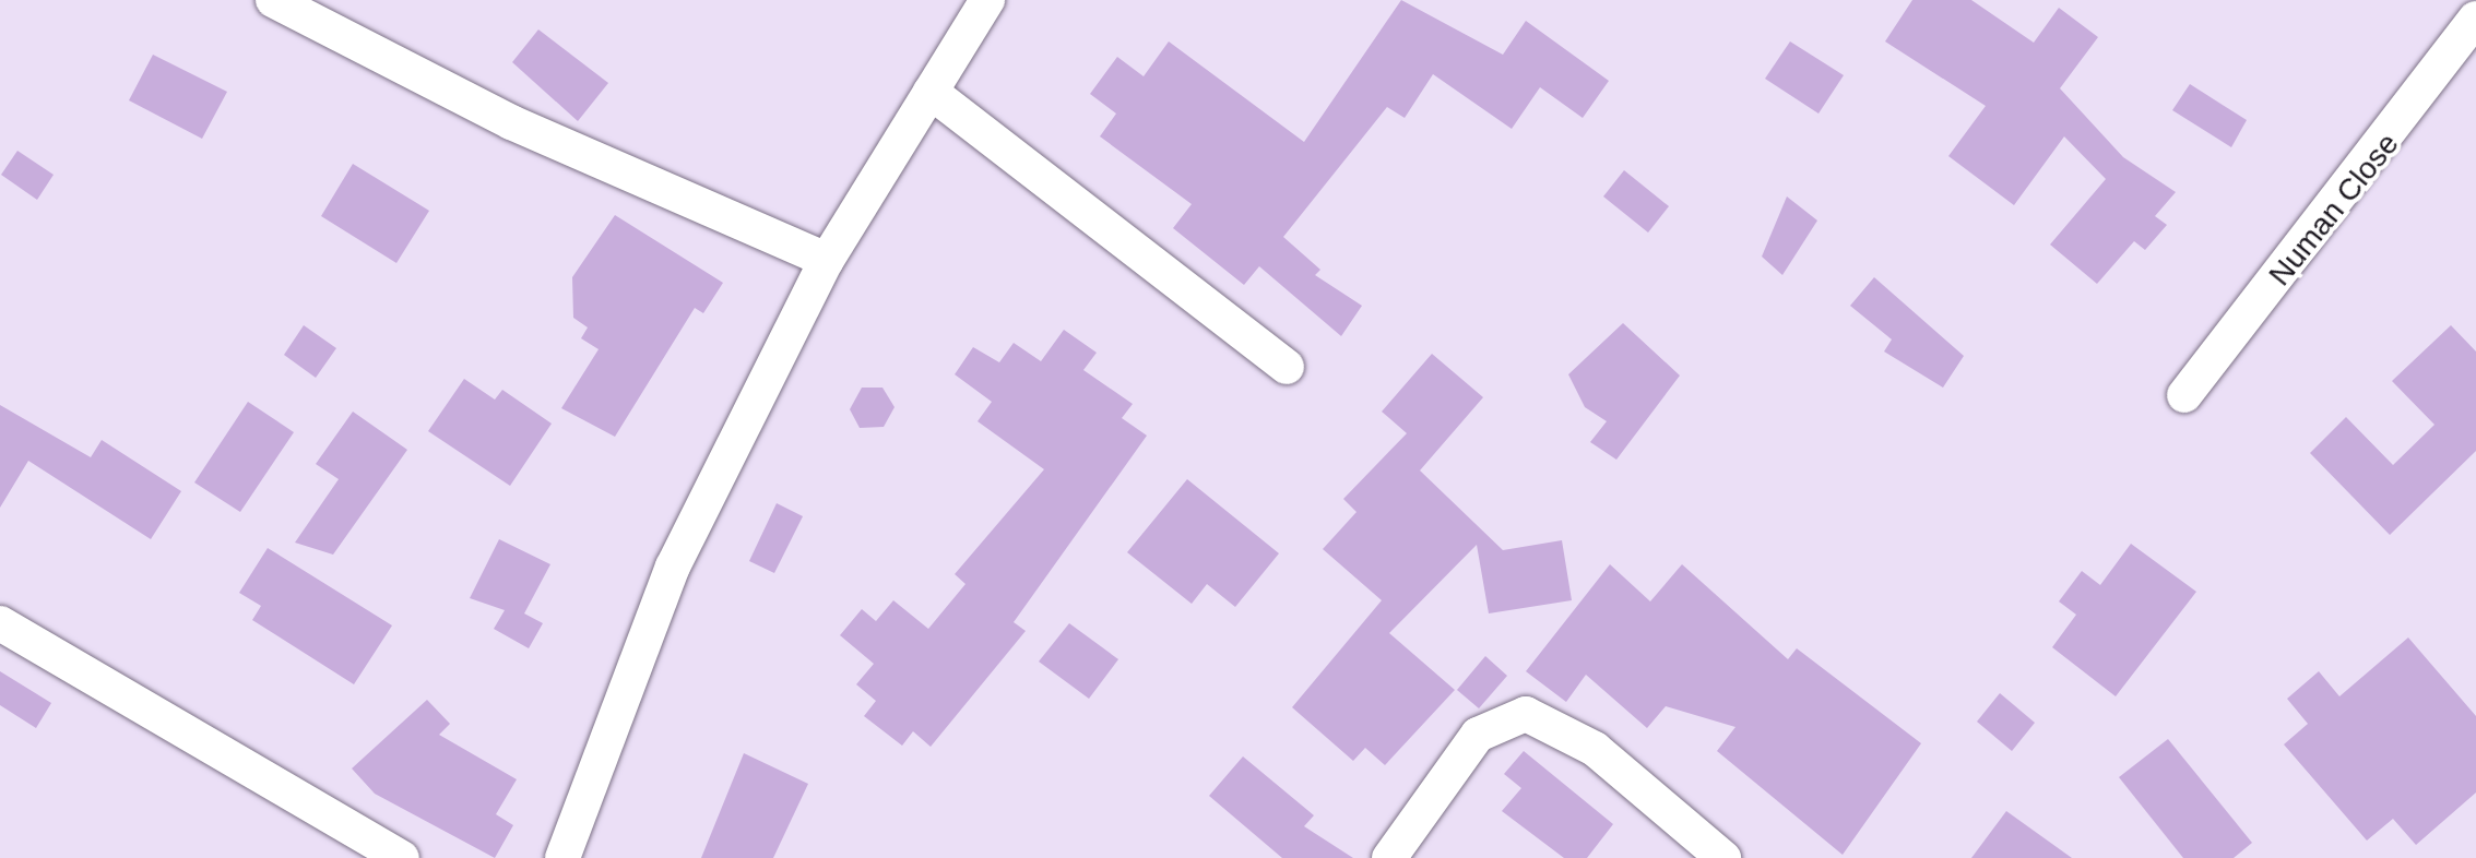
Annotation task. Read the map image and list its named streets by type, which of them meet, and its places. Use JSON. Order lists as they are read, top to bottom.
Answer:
{
  "streets": {
    "street": ["Numan Close"]
  }
}
